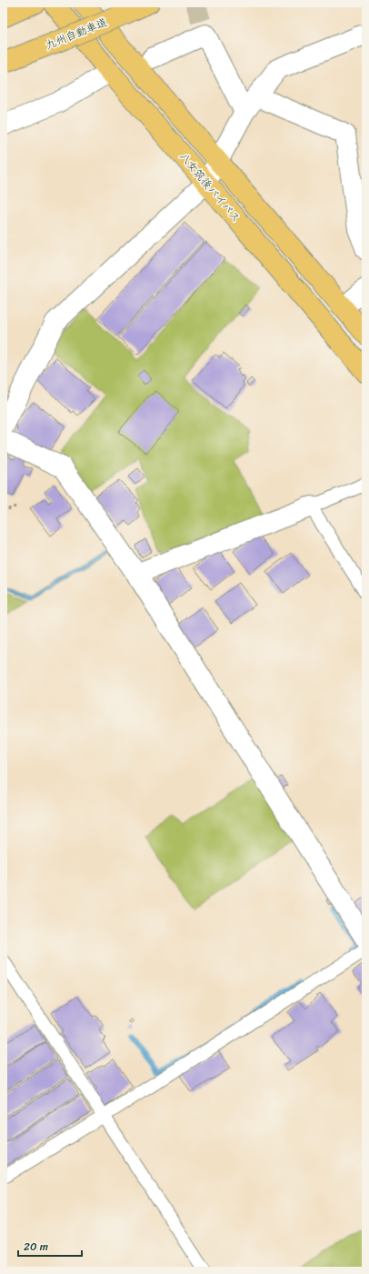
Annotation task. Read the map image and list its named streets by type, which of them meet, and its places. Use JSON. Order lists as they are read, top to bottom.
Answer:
{
  "streets": {
    "highway": ["九州自動車道", "八女筑後バイパス"]
  },
  "scale_bar": "20 m"
}
